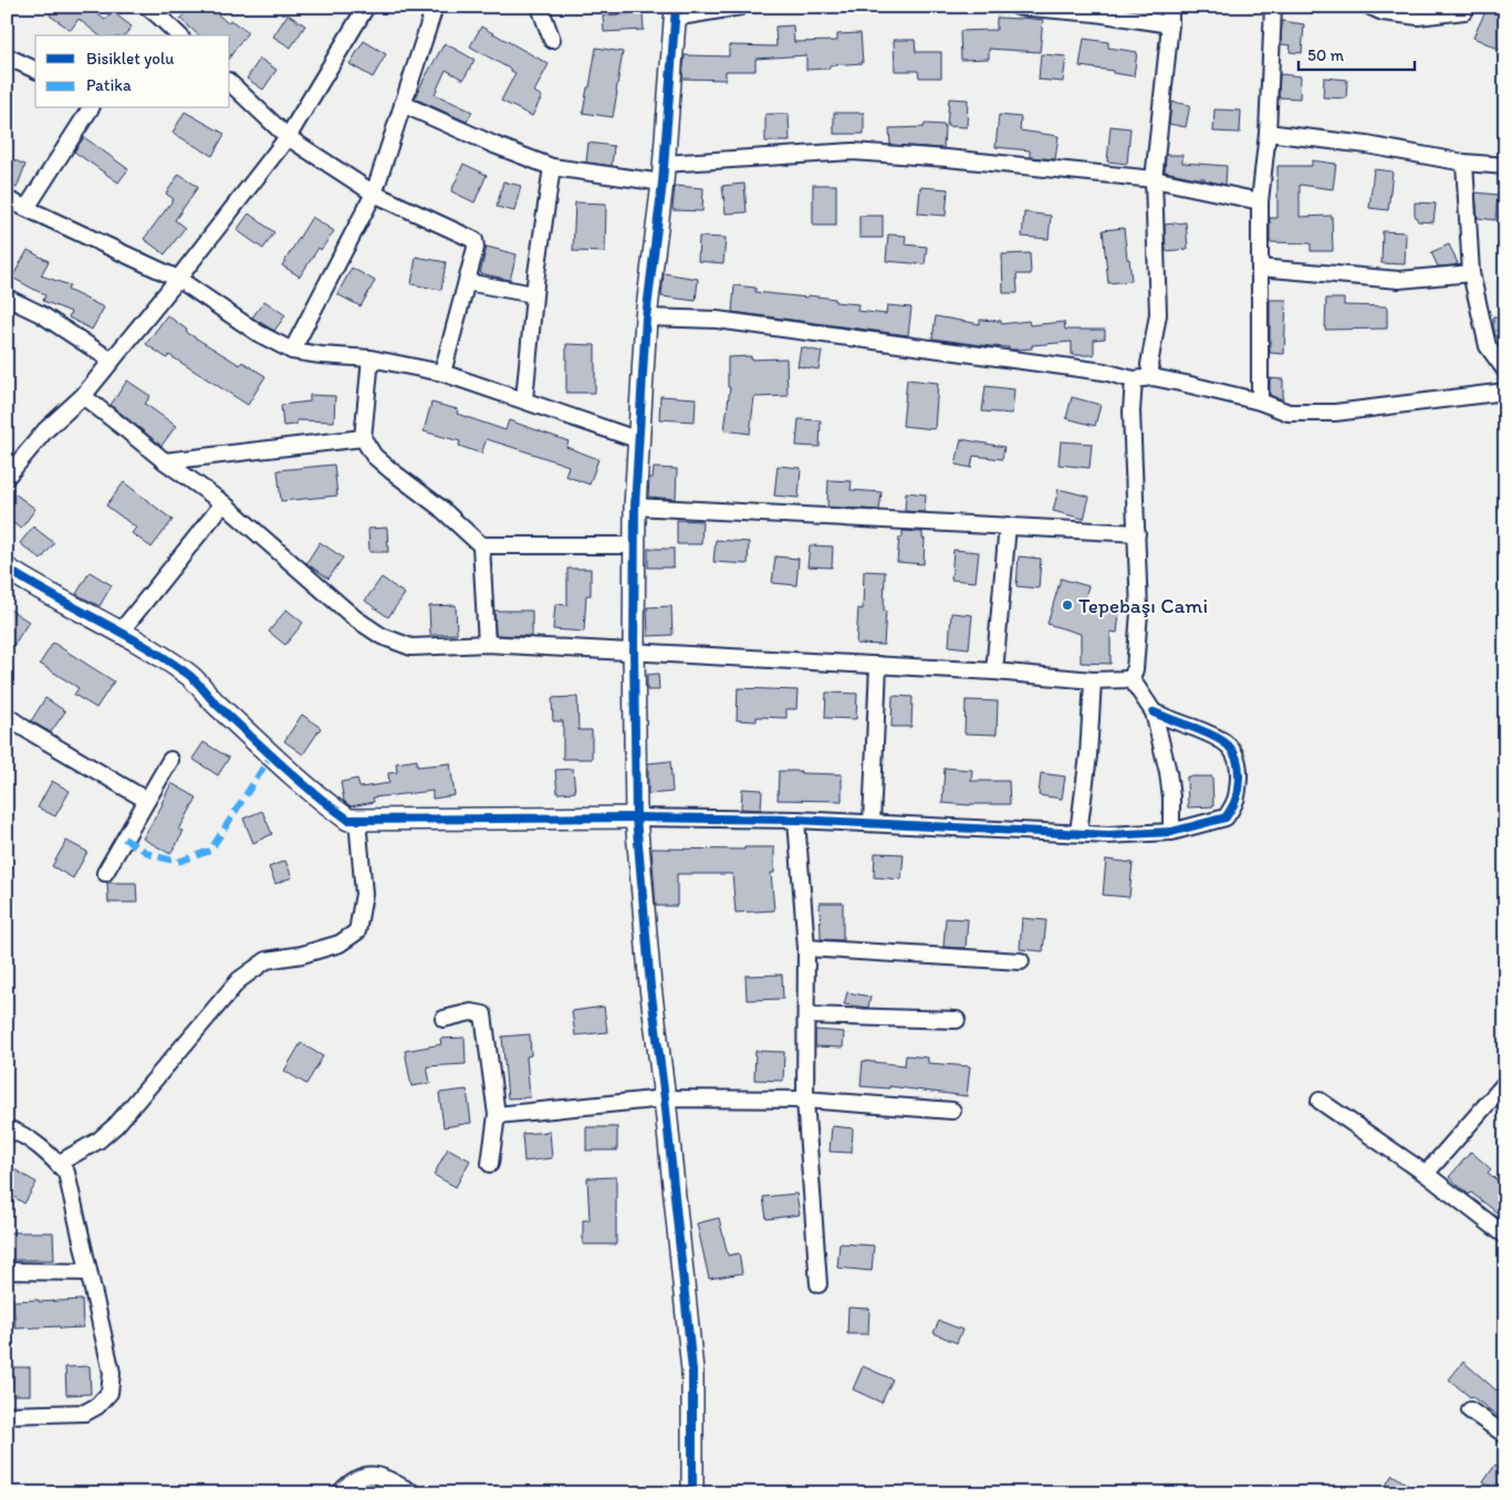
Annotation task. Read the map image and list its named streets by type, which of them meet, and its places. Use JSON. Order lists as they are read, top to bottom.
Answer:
{
  "places": ["Tepebaşı Cami"],
  "legend": ["Bisiklet yolu", "Patika"],
  "scale_bar": "50 m"
}
